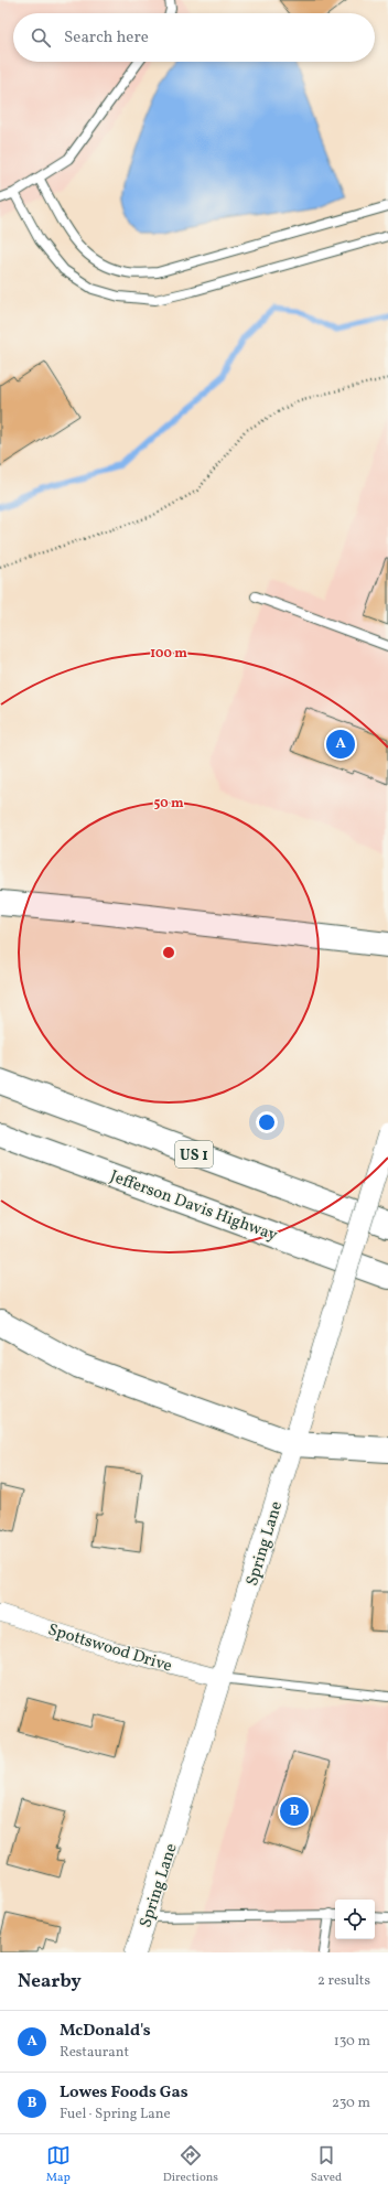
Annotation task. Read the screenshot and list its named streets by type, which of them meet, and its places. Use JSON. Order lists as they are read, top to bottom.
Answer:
{
  "streets": {
    "highway": ["US 1", "Jefferson Davis Highway"],
    "street": ["Spring Lane", "Spottswood Drive"]
  },
  "crossings": [
    ["Spring Lane", "Spottswood Drive"]
  ],
  "page": {
    "search": "Search here",
    "pins": ["A", "B"],
    "heading": ["Nearby", "2 results"],
    "list": [
      {
        "mark": "A",
        "name": "McDonald's",
        "note": "Restaurant",
        "value": "130 m"
      },
      {
        "mark": "B",
        "name": "Lowes Foods Gas",
        "note": "Fuel · Spring Lane",
        "value": "230 m"
      }
    ],
    "nav": ["Map", "Directions", "Saved"]
  },
  "rings": ["100 m", "50 m"]
}
